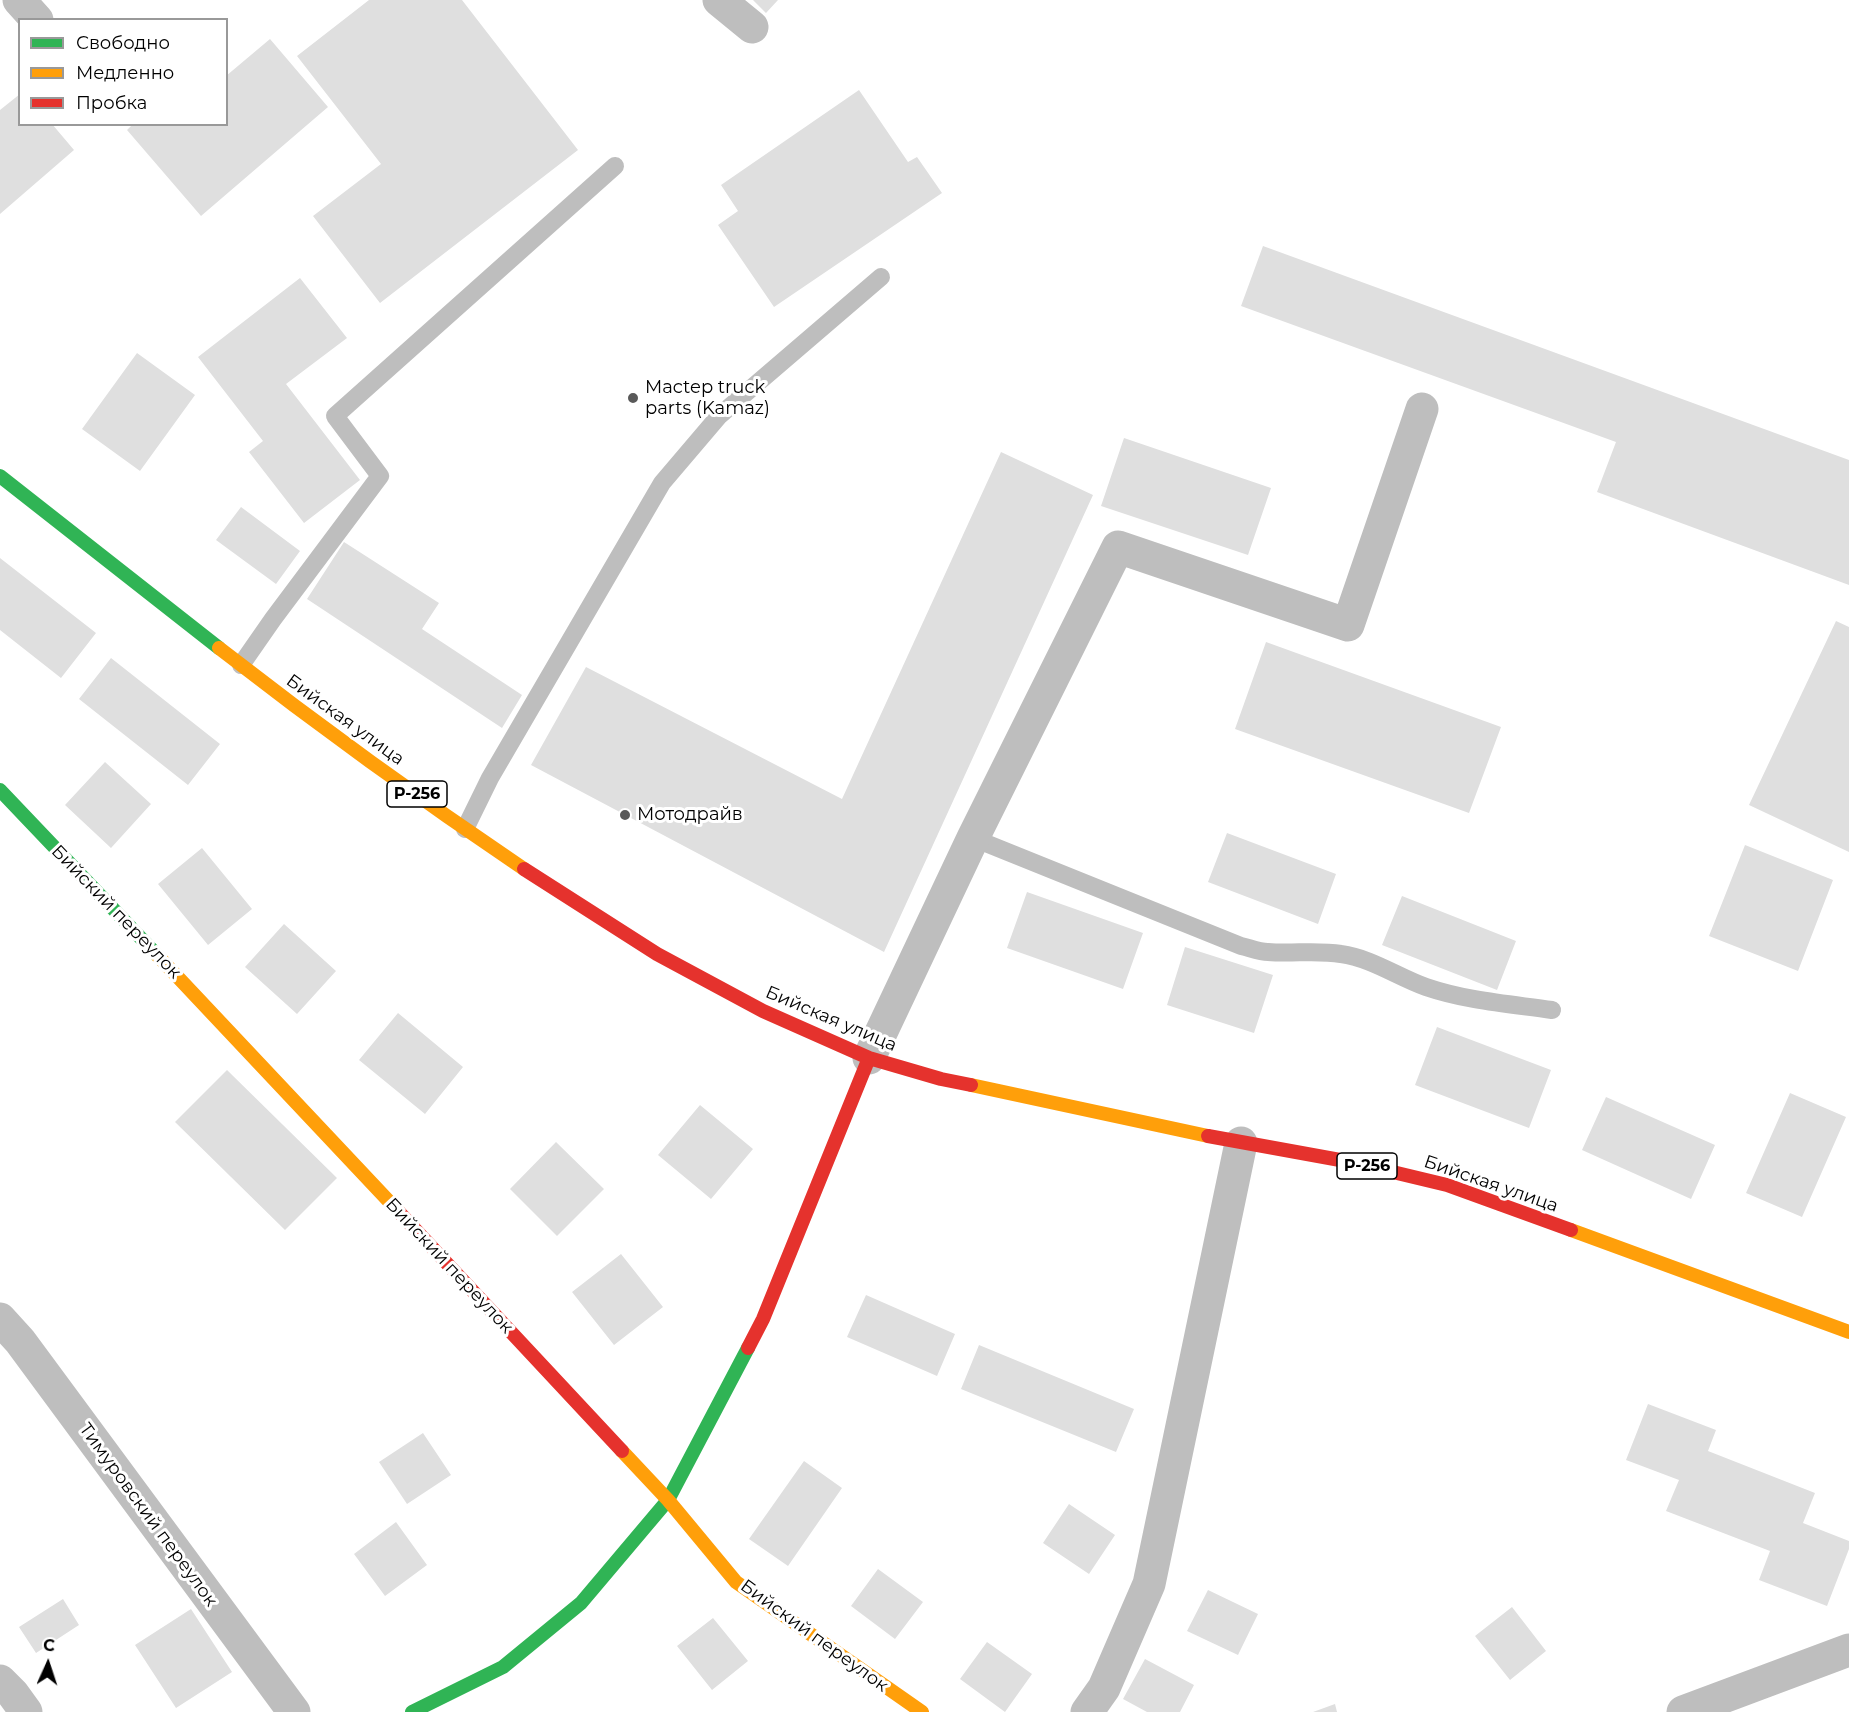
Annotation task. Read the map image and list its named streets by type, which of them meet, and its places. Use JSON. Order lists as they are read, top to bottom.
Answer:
{
  "streets": {
    "street": [
      "Бийская улица",
      "Р-256",
      "Бийский переулок",
      "Тимуровский переулок"
    ]
  },
  "places": ["Mactep truck parts (Kamaz)", "Мотодрайв"],
  "legend": ["Свободно", "Медленно", "Пробка"],
  "north": "top"
}
